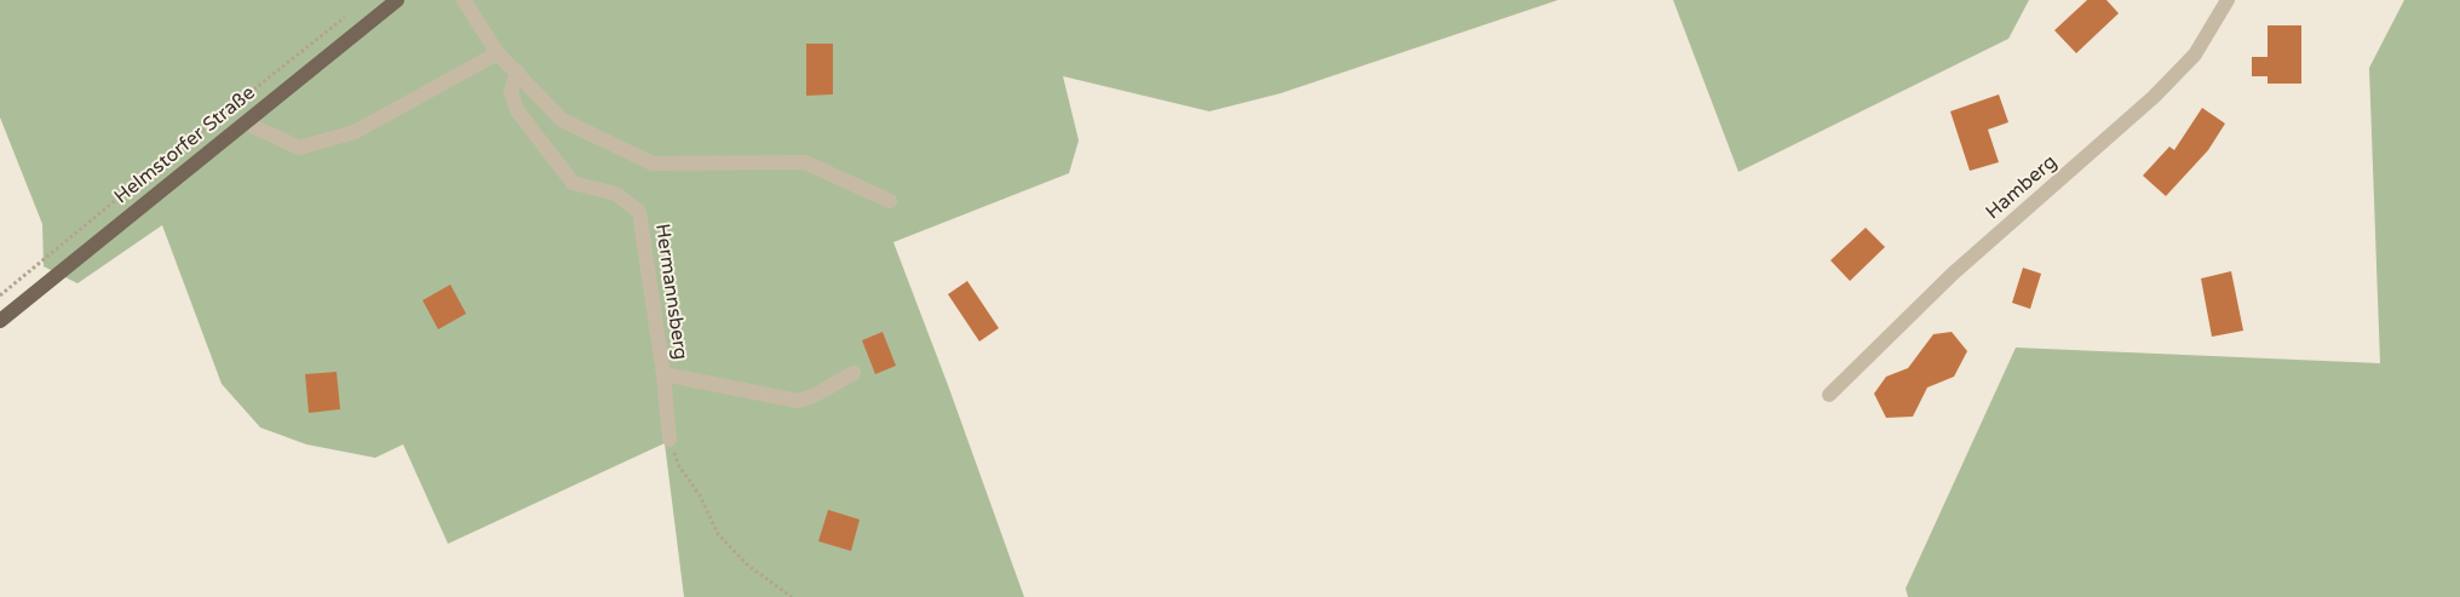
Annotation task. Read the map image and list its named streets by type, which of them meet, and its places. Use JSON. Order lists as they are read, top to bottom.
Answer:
{
  "streets": {
    "main road": ["Helmstorfer Straße"],
    "street": ["Hamberg", "Hermannsberg"]
  }
}
